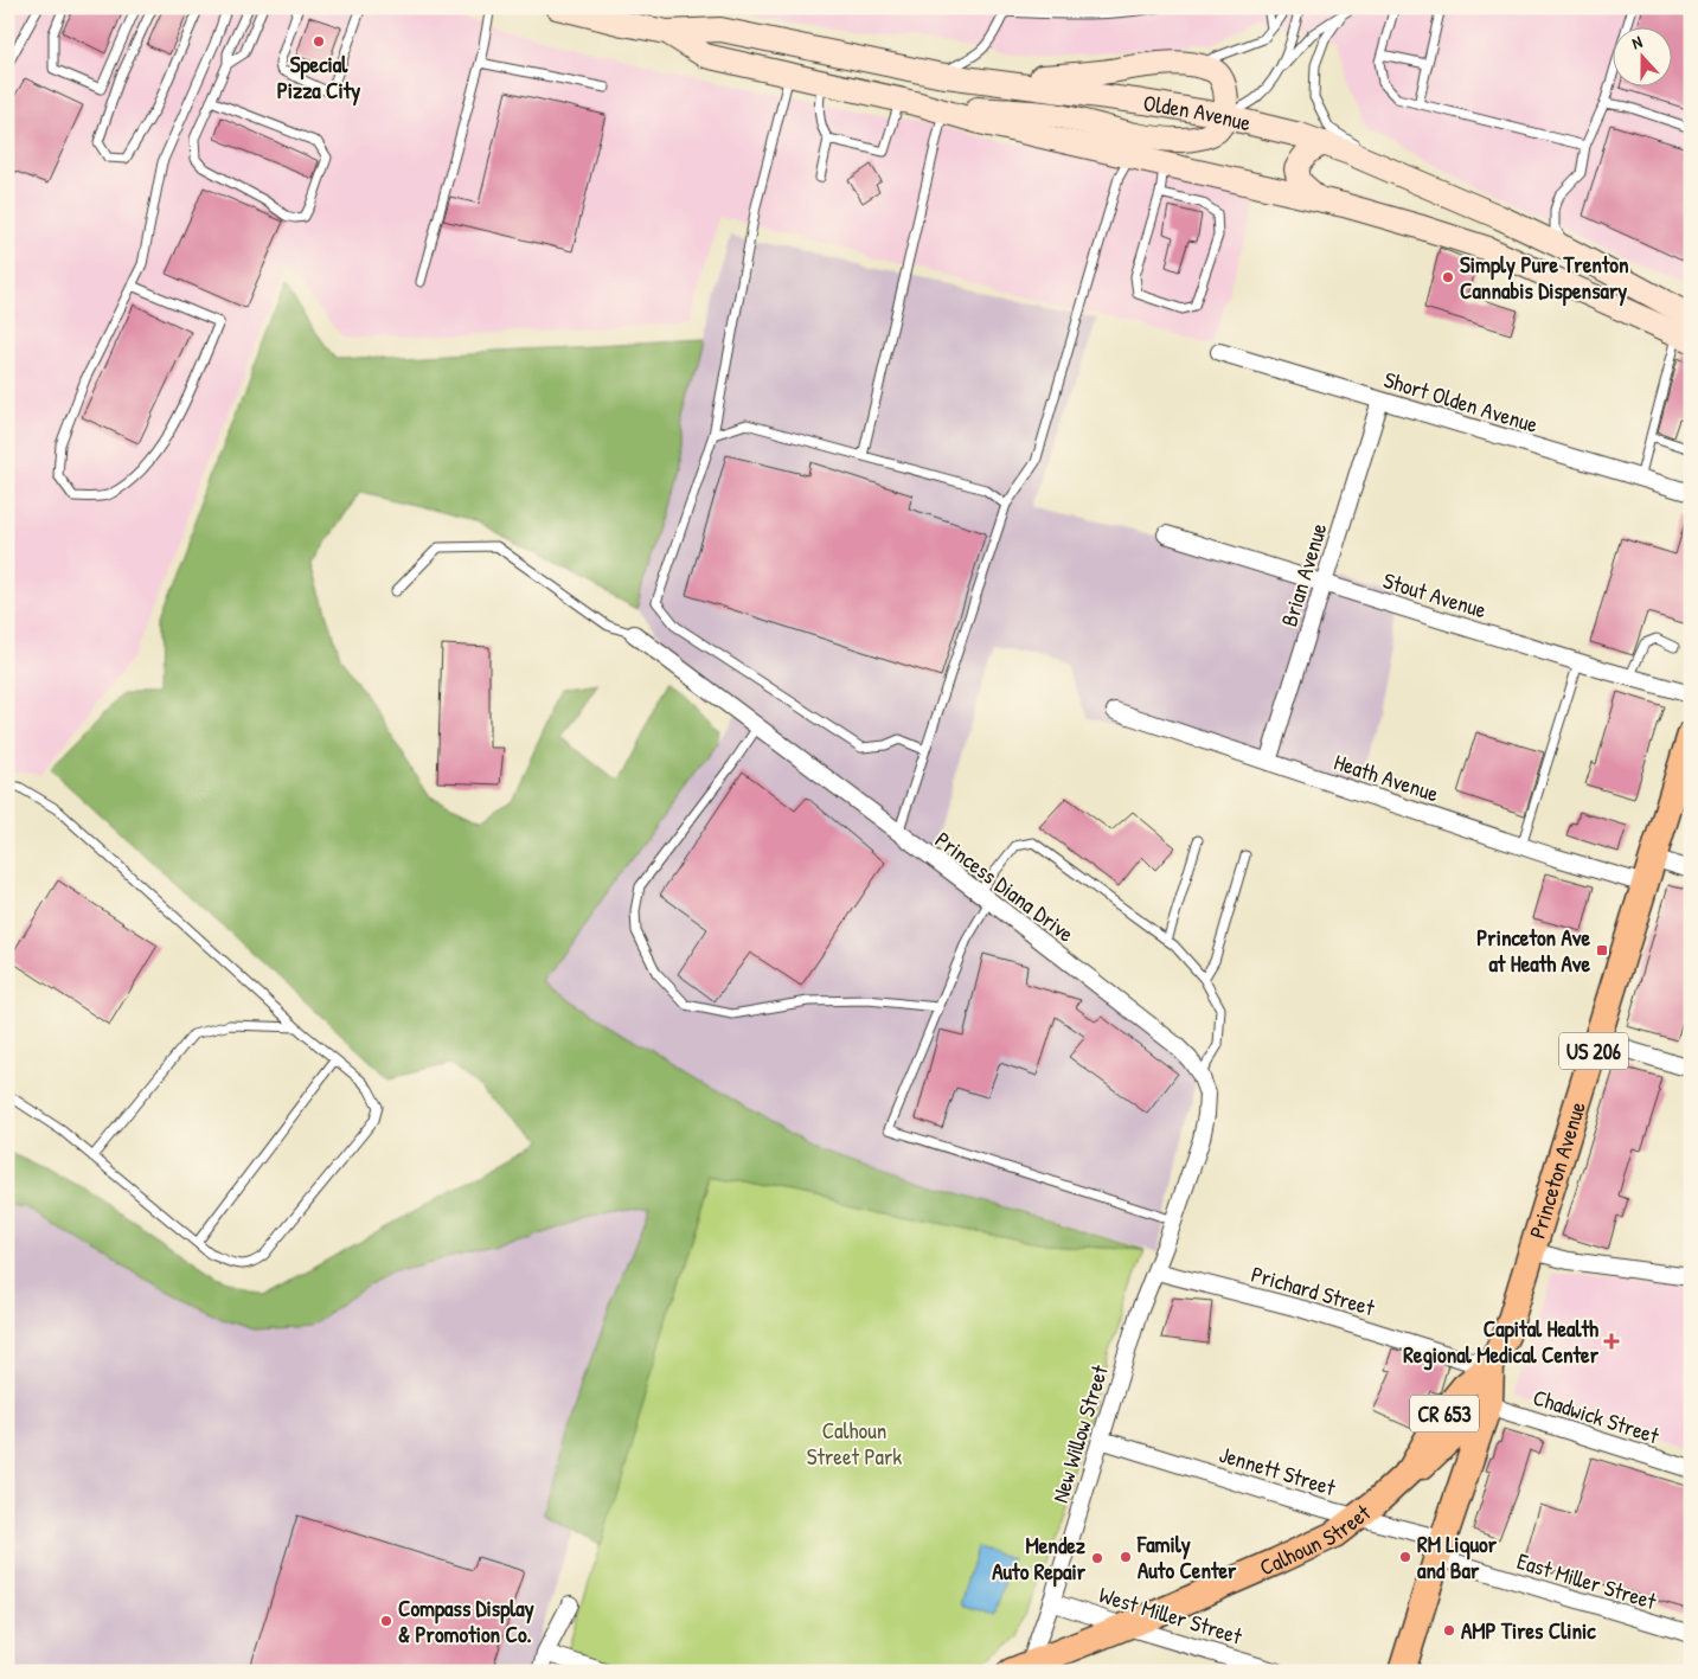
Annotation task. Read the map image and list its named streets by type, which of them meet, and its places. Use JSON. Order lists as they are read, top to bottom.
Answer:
{
  "streets": {
    "main road": [
      "Olden Avenue",
      "US 206",
      "Princeton Avenue",
      "CR 653",
      "Calhoun Street"
    ],
    "street": [
      "Short Olden Avenue",
      "Brian Avenue",
      "Stout Avenue",
      "Heath Avenue",
      "Princess Diana Drive",
      "Prichard Street",
      "Chadwick Street",
      "New Willow Street",
      "Jennett Street",
      "East Miller Street",
      "West Miller Street"
    ]
  },
  "crossings": [
    ["Short Olden Avenue", "Brian Avenue"],
    ["Brian Avenue", "Stout Avenue"],
    ["Brian Avenue", "Heath Avenue"],
    ["Heath Avenue", "Princeton Avenue"],
    ["Princess Diana Drive", "New Willow Street"],
    ["US 206", "Princeton Avenue"],
    ["US 206", "Prichard Street"],
    ["US 206", "Chadwick Street"],
    ["US 206", "Jennett Street"],
    ["US 206", "Calhoun Street"],
    ["US 206", "East Miller Street"],
    ["Princeton Avenue", "Prichard Street"],
    ["Princeton Avenue", "Calhoun Street"],
    ["Prichard Street", "New Willow Street"],
    ["Prichard Street", "Calhoun Street"],
    ["Chadwick Street", "Calhoun Street"],
    ["New Willow Street", "Jennett Street"],
    ["New Willow Street", "Calhoun Street"],
    ["New Willow Street", "West Miller Street"],
    ["Jennett Street", "Calhoun Street"],
    ["Jennett Street", "East Miller Street"],
    ["Calhoun Street", "West Miller Street"]
  ],
  "parks": ["Calhoun Street Park"],
  "places": {
    "other": [
      "Special Pizza City",
      "Simply Pure Trenton Cannabis Dispensary",
      "Family Auto Center",
      "RM Liquor and Bar",
      "Mendez Auto Repair",
      "Compass Display & Promotion Co.",
      "AMP Tires Clinic"
    ],
    "transit": ["Princeton Ave at Heath Ave"],
    "health": ["Capital Health Regional Medical Center"]
  },
  "north": "top"
}
